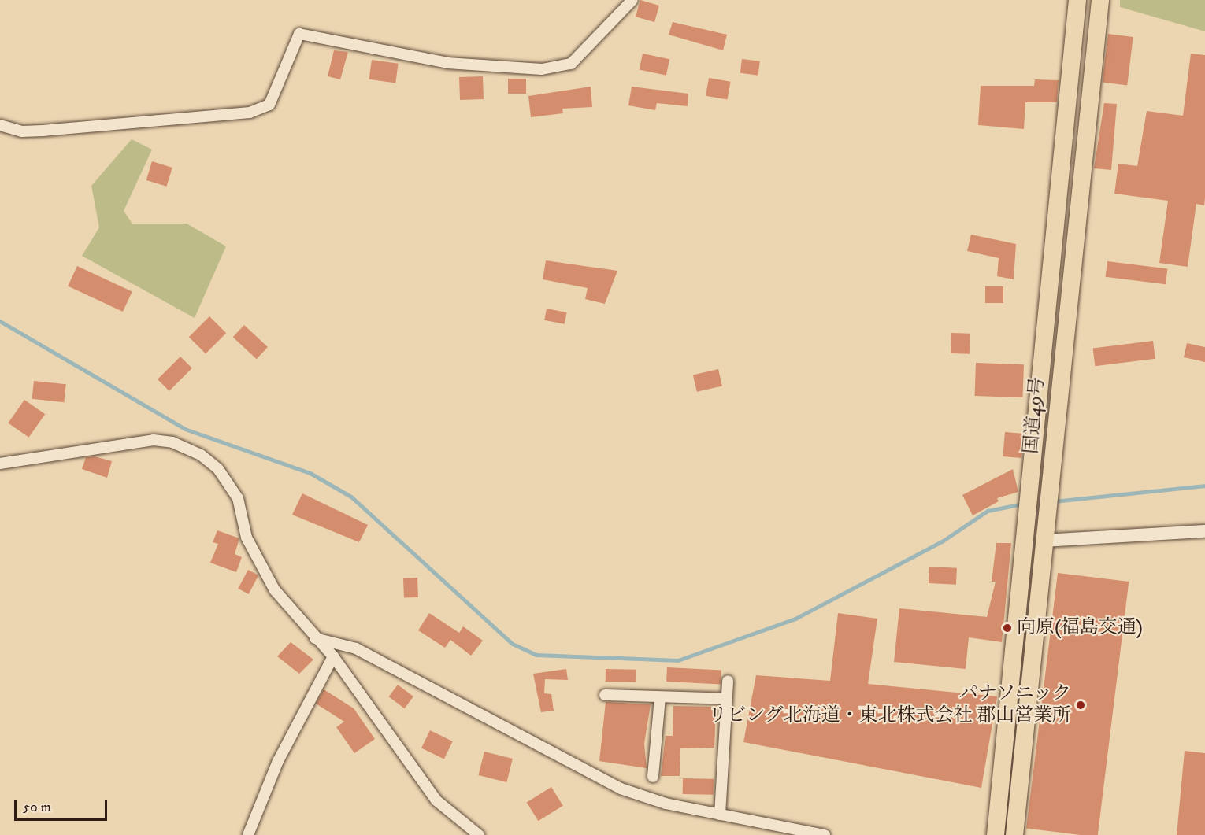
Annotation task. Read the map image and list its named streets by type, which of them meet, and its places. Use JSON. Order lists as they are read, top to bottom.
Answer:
{
  "streets": {
    "highway": ["国道49号"]
  },
  "places": ["向原(福島交通)", "パナソニック リビング北海道・東北株式会社 郡山営業所"],
  "scale_bar": "50 m"
}
